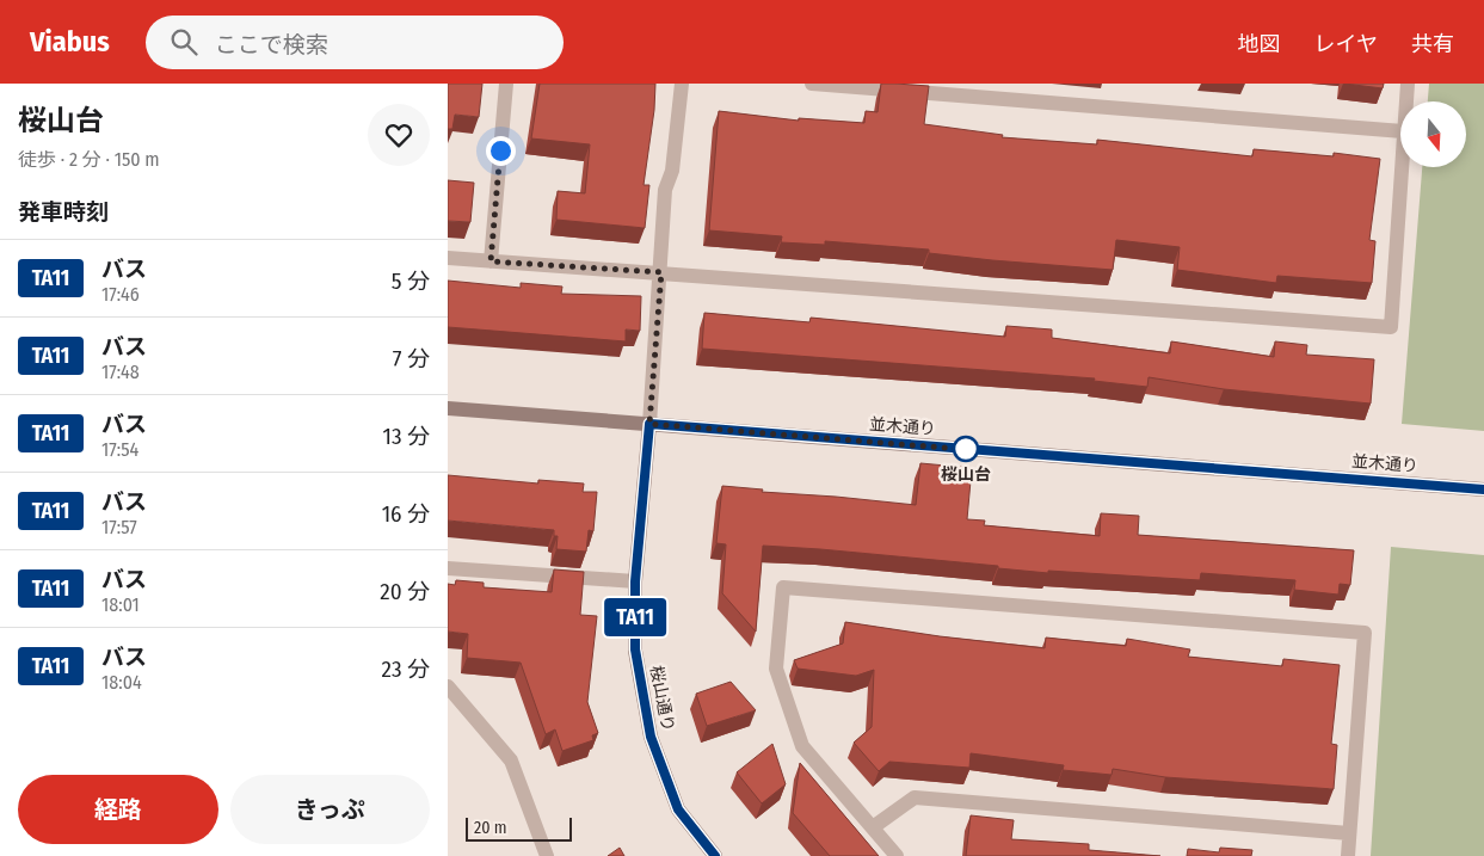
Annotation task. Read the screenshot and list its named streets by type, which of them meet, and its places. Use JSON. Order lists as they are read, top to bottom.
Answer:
{
  "streets": {
    "street": ["並木通り", "桜山通り"]
  },
  "crossings": [
    ["並木通り", "桜山通り"]
  ],
  "places": ["桜山台"],
  "lines": ["bus line TA11"],
  "scale_bar": "20 m",
  "north": "bottom",
  "page": {
    "header": "Viabus",
    "search": "ここで検索",
    "nav": ["地図", "レイヤ", "共有"],
    "heading": [
      ["桜山台", "徒歩 · 2 分 · 150 m"],
      "発車時刻"
    ],
    "on_map": "TA11",
    "list": [
      {
        "mark": "TA11",
        "name": "バス",
        "note": "17:46",
        "value": "5 分"
      },
      {
        "mark": "TA11",
        "name": "バス",
        "note": "17:48",
        "value": "7 分"
      },
      {
        "mark": "TA11",
        "name": "バス",
        "note": "17:54",
        "value": "13 分"
      },
      {
        "mark": "TA11",
        "name": "バス",
        "note": "17:57",
        "value": "16 分"
      },
      {
        "mark": "TA11",
        "name": "バス",
        "note": "18:01",
        "value": "20 分"
      },
      {
        "mark": "TA11",
        "name": "バス",
        "note": "18:04",
        "value": "23 分"
      }
    ],
    "buttons": ["経路", "きっぷ"],
    "scale": "20 m"
  }
}
